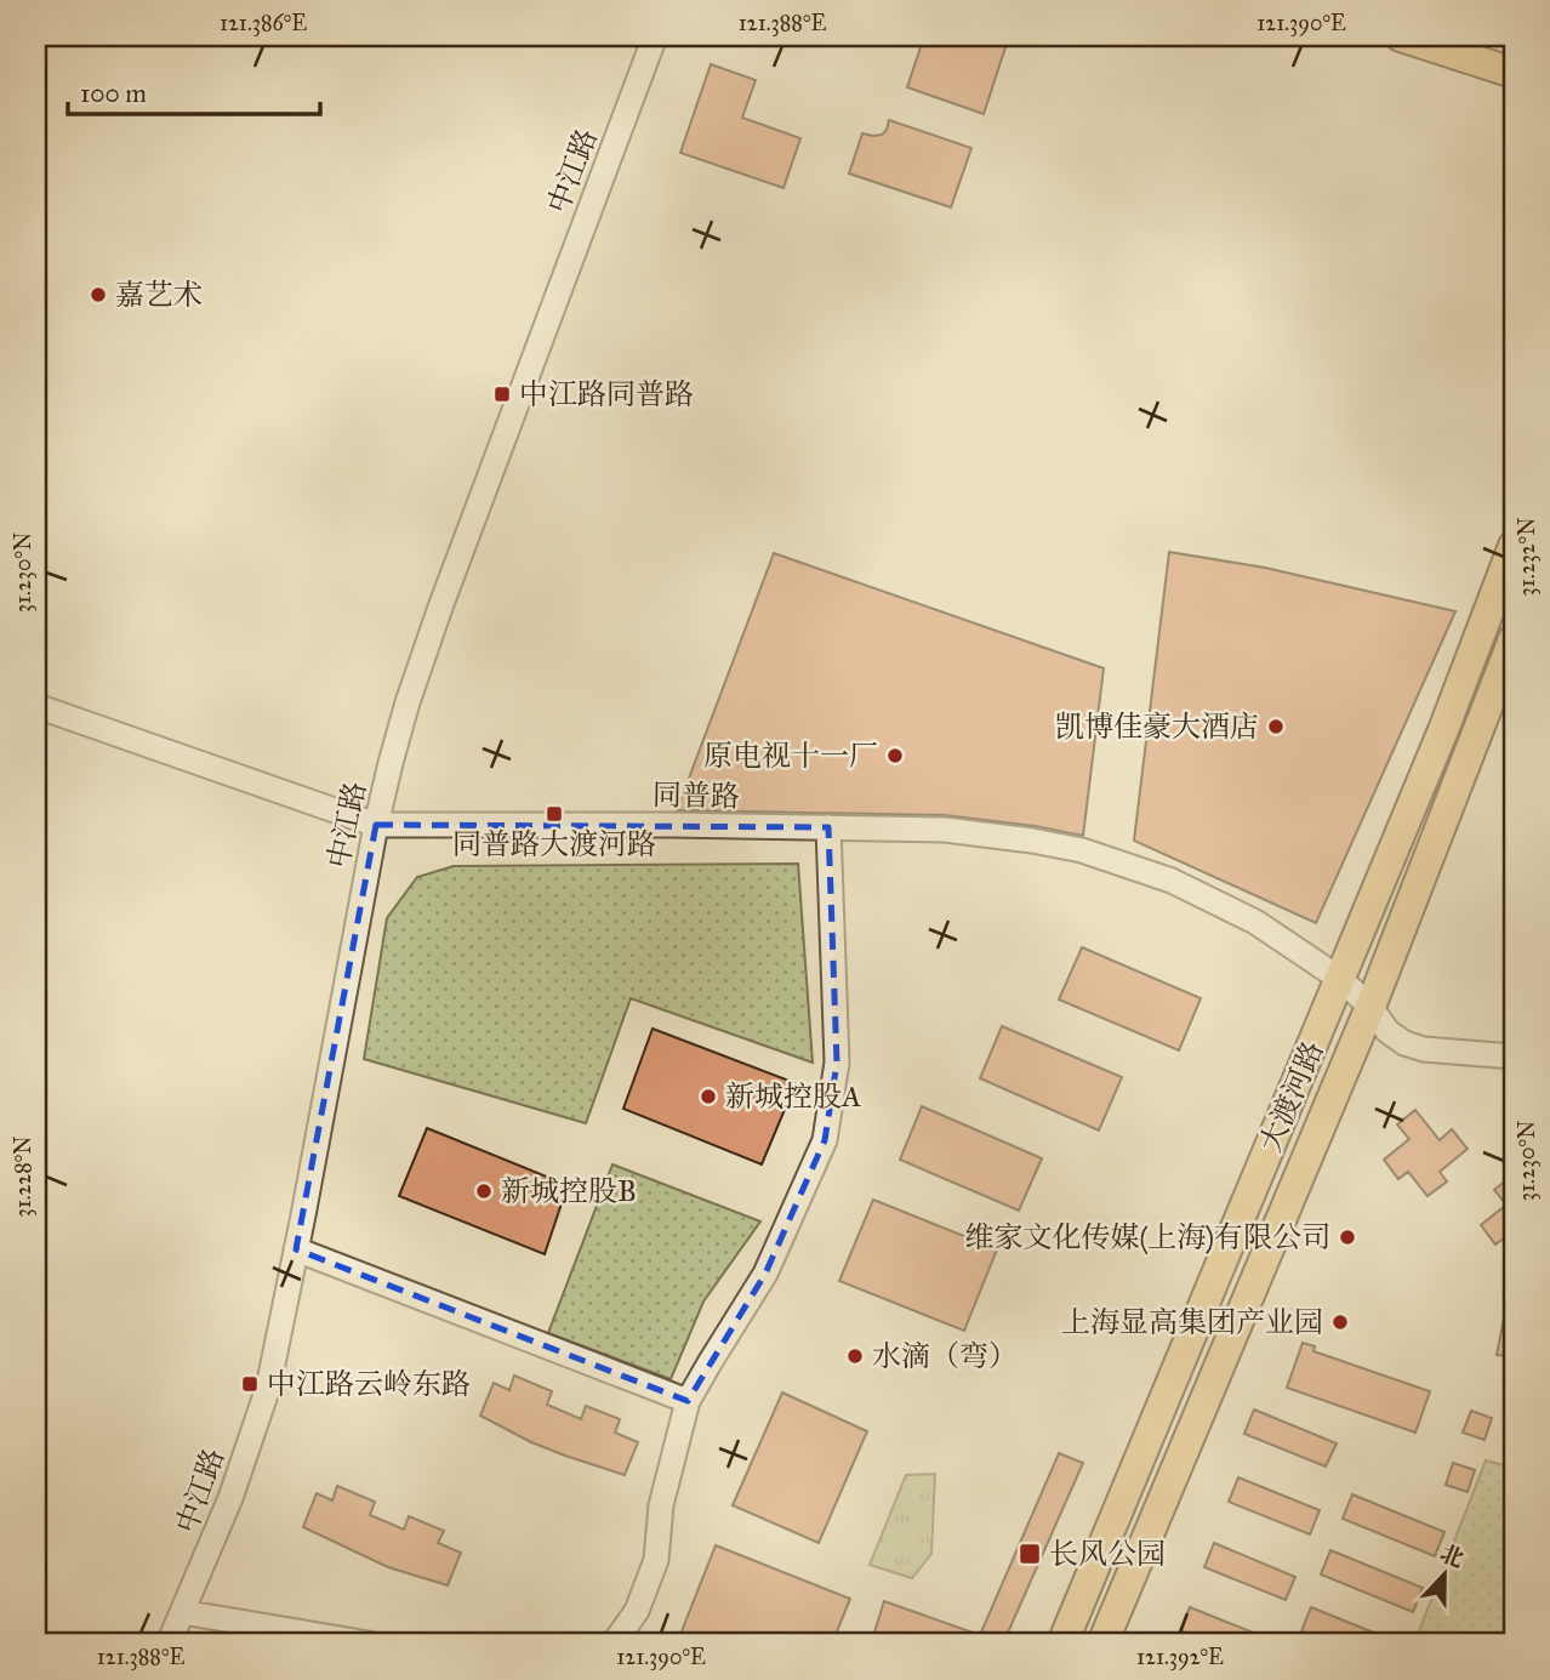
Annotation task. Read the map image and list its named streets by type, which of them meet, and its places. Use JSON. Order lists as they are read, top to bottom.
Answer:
{
  "streets": {
    "main road": ["大渡河路"],
    "street": ["中江路", "同普路"]
  },
  "crossings": [
    ["中江路", "同普路"],
    ["同普路", "大渡河路"]
  ],
  "places": {
    "other": [
      "嘉艺术",
      "凯博佳豪大酒店",
      "原电视十一厂",
      "新城控股A",
      "新城控股B",
      "维家文化传媒(上海)有限公司",
      "上海显高集团产业园",
      "水滴（弯）"
    ],
    "transit": [
      "中江路同普路",
      "同普路大渡河路",
      "中江路云岭东路",
      "长风公园"
    ]
  },
  "scale_bar": "100 m",
  "north": "top",
  "coordinates": [
    "121.386°E",
    "121.388°E",
    "121.390°E",
    "31.232°N",
    "31.230°N",
    "31.228°N",
    "121.392°E"
  ]
}
